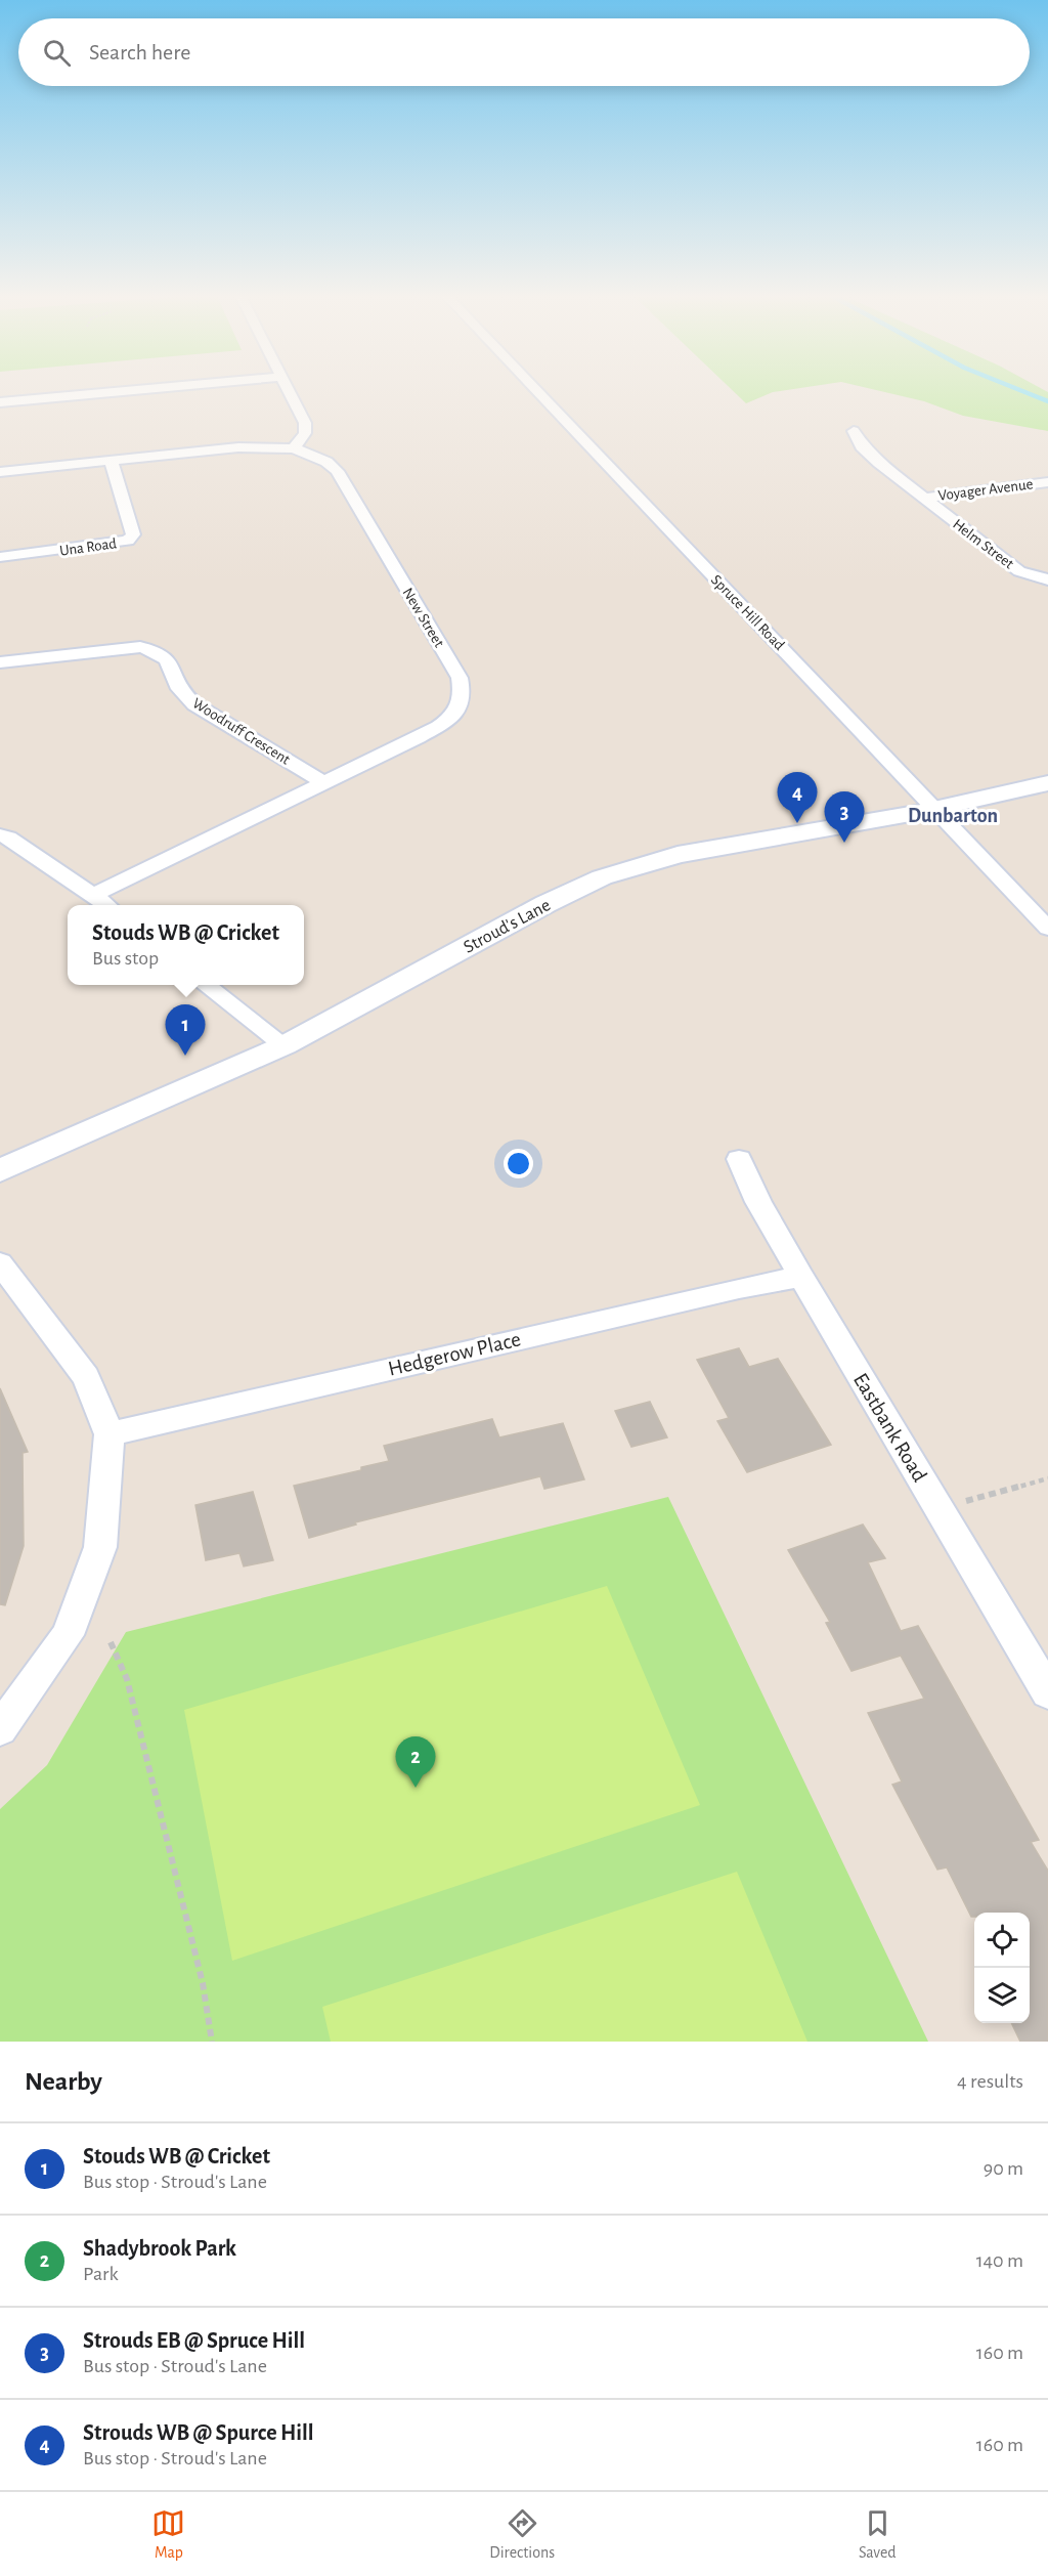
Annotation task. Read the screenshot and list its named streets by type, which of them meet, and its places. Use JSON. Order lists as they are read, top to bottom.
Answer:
{
  "streets": {
    "street": [
      "Voyager Avenue",
      "Helm Street",
      "Una Road",
      "Spruce Hill Road",
      "New Street",
      "Woodruff Crescent",
      "Stroud's Lane",
      "Hedgerow Place",
      "Eastbank Road"
    ]
  },
  "crossings": [
    ["Voyager Avenue", "Helm Street"],
    ["Una Road", "New Street"],
    ["Spruce Hill Road", "Stroud's Lane"],
    ["New Street", "Woodruff Crescent"],
    ["Hedgerow Place", "Eastbank Road"]
  ],
  "districts": ["Dunbarton"],
  "page": {
    "search": "Search here",
    "pins": [
      "4",
      "3",
      "1",
      "2"
    ],
    "popup": ["Stouds WB @ Cricket", "Bus stop"],
    "heading": ["Nearby", "4 results"],
    "list": [
      {
        "mark": "1",
        "name": "Stouds WB @ Cricket",
        "note": "Bus stop · Stroud's Lane",
        "value": "90 m"
      },
      {
        "mark": "2",
        "name": "Shadybrook Park",
        "note": "Park",
        "value": "140 m"
      },
      {
        "mark": "3",
        "name": "Strouds EB @ Spruce Hill",
        "note": "Bus stop · Stroud's Lane",
        "value": "160 m"
      },
      {
        "mark": "4",
        "name": "Strouds WB @ Spurce Hill",
        "note": "Bus stop · Stroud's Lane",
        "value": "160 m"
      }
    ],
    "nav": ["Map", "Directions", "Saved"]
  }
}
